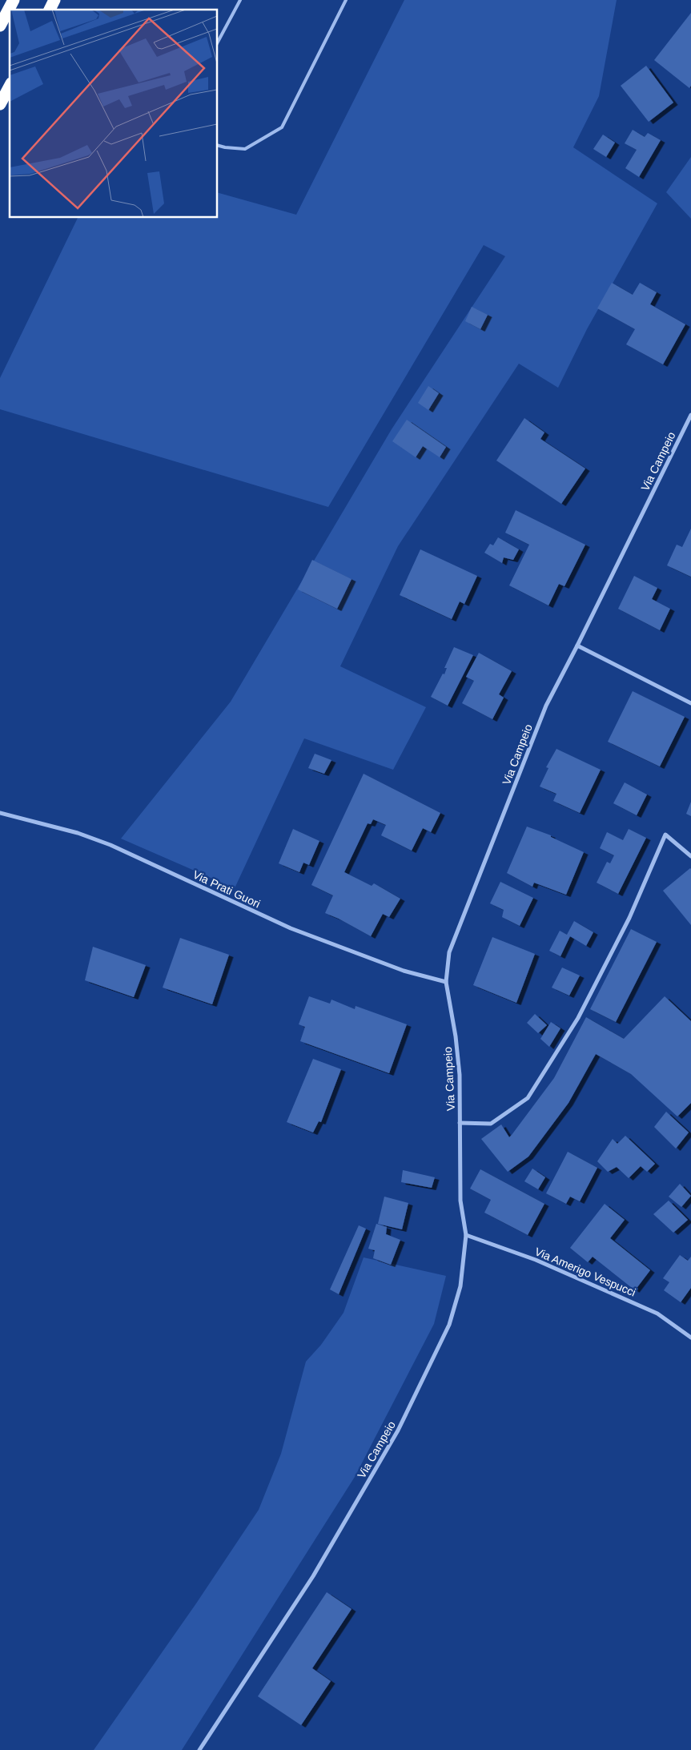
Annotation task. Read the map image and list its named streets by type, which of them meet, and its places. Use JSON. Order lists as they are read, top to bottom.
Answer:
{
  "streets": {
    "street": ["Via Campeio", "Via Prati Guori", "Via Amerigo Vespucci"]
  },
  "crossings": [
    ["Via Campeio", "Via Prati Guori"],
    ["Via Campeio", "Via Amerigo Vespucci"]
  ]
}
